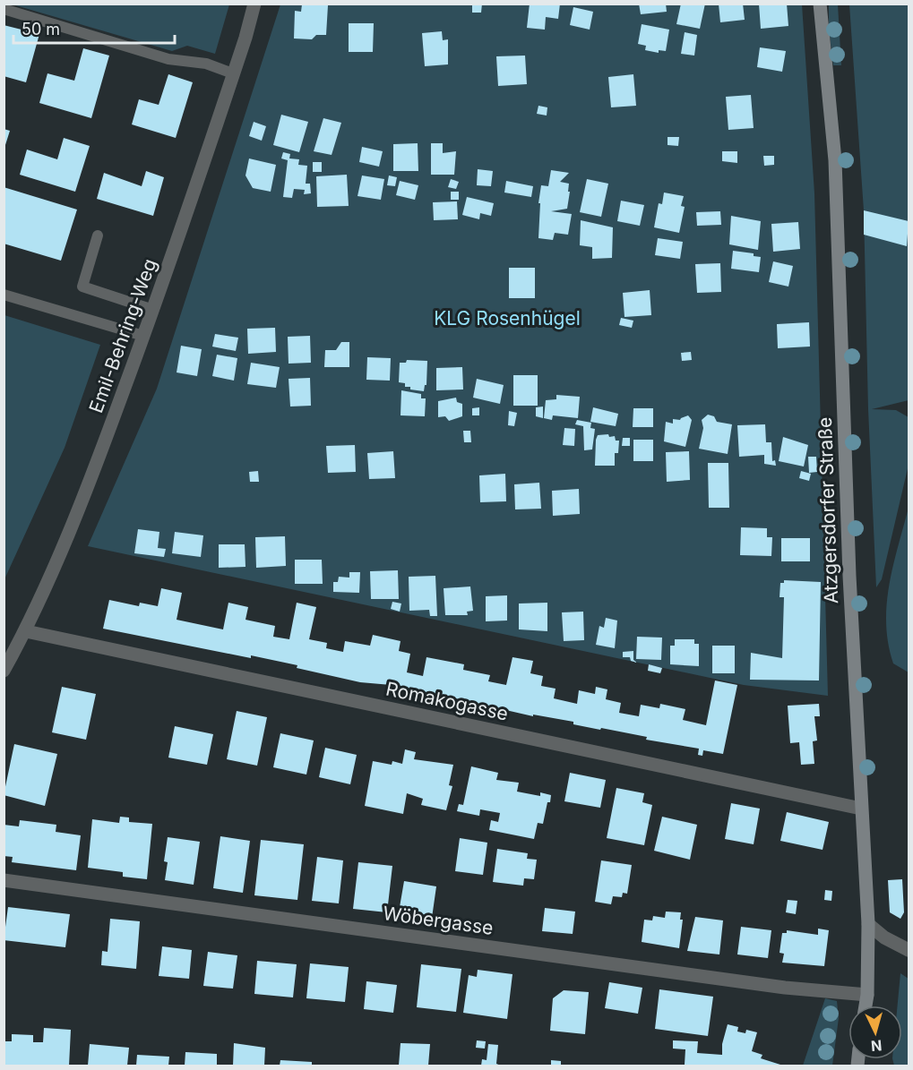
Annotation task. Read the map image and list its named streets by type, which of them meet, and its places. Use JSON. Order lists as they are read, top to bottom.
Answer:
{
  "streets": {
    "main road": ["Atzgersdorfer Straße"],
    "street": ["Emil-Behring-Weg", "Romakogasse", "Wöbergasse"]
  },
  "crossings": [
    ["Emil-Behring-Weg", "Romakogasse"],
    ["Atzgersdorfer Straße", "Romakogasse"],
    ["Atzgersdorfer Straße", "Wöbergasse"]
  ],
  "parks": ["KLG Rosenhügel"],
  "scale_bar": "50 m",
  "north": "bottom"
}
